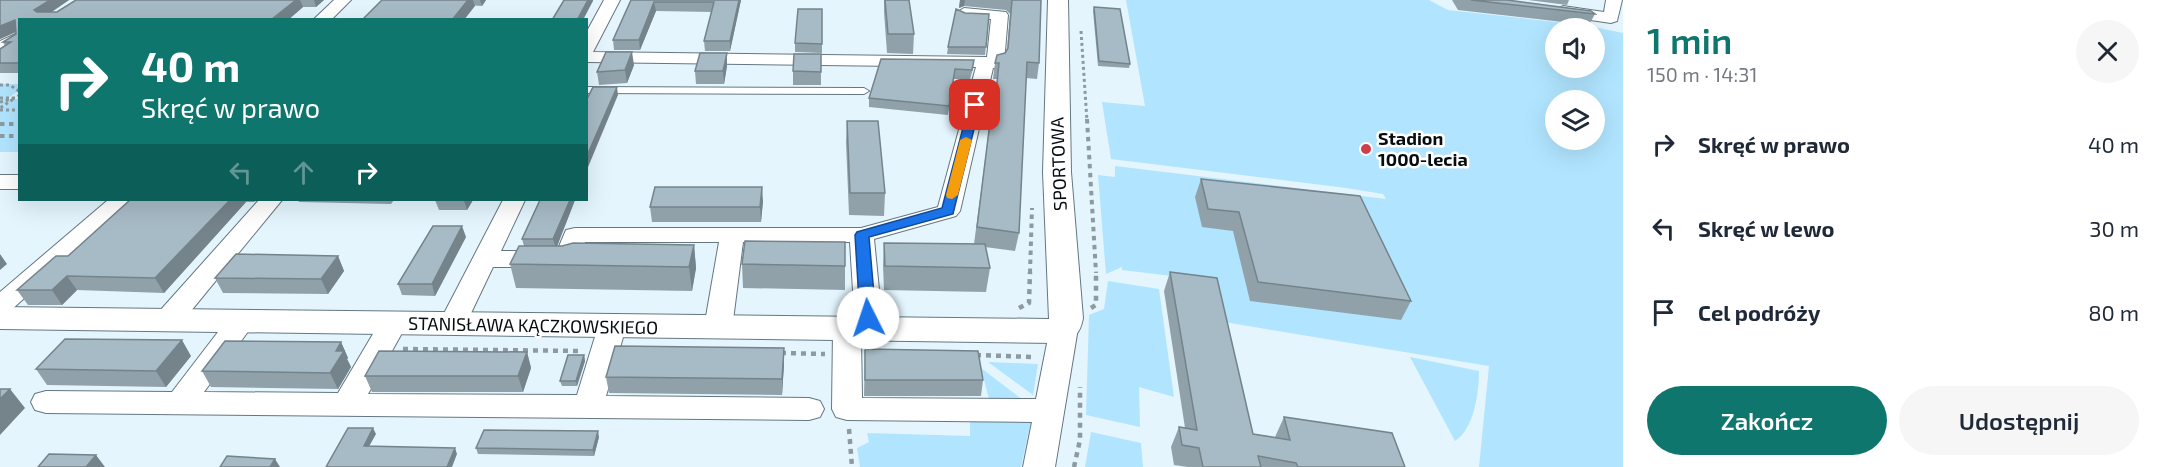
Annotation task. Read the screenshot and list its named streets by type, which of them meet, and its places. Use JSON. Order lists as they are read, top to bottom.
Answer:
{
  "streets": {
    "street": ["SPORTOWA", "STANISŁAWA KĄCZKOWSKIEGO"]
  },
  "crossings": [
    ["SPORTOWA", "STANISŁAWA KĄCZKOWSKIEGO"]
  ],
  "places": ["Stadion 1000-lecia"],
  "page": {
    "heading": ["1 min", "150 m · 14:31"],
    "turn": ["40 m", "Skręć w prawo"],
    "list": [
      {
        "name": "Skręć w prawo",
        "value": "40 m"
      },
      {
        "name": "Skręć w lewo",
        "value": "30 m"
      },
      {
        "name": "Cel podróży",
        "value": "80 m"
      }
    ],
    "buttons": ["Zakończ", "Udostępnij"]
  }
}
